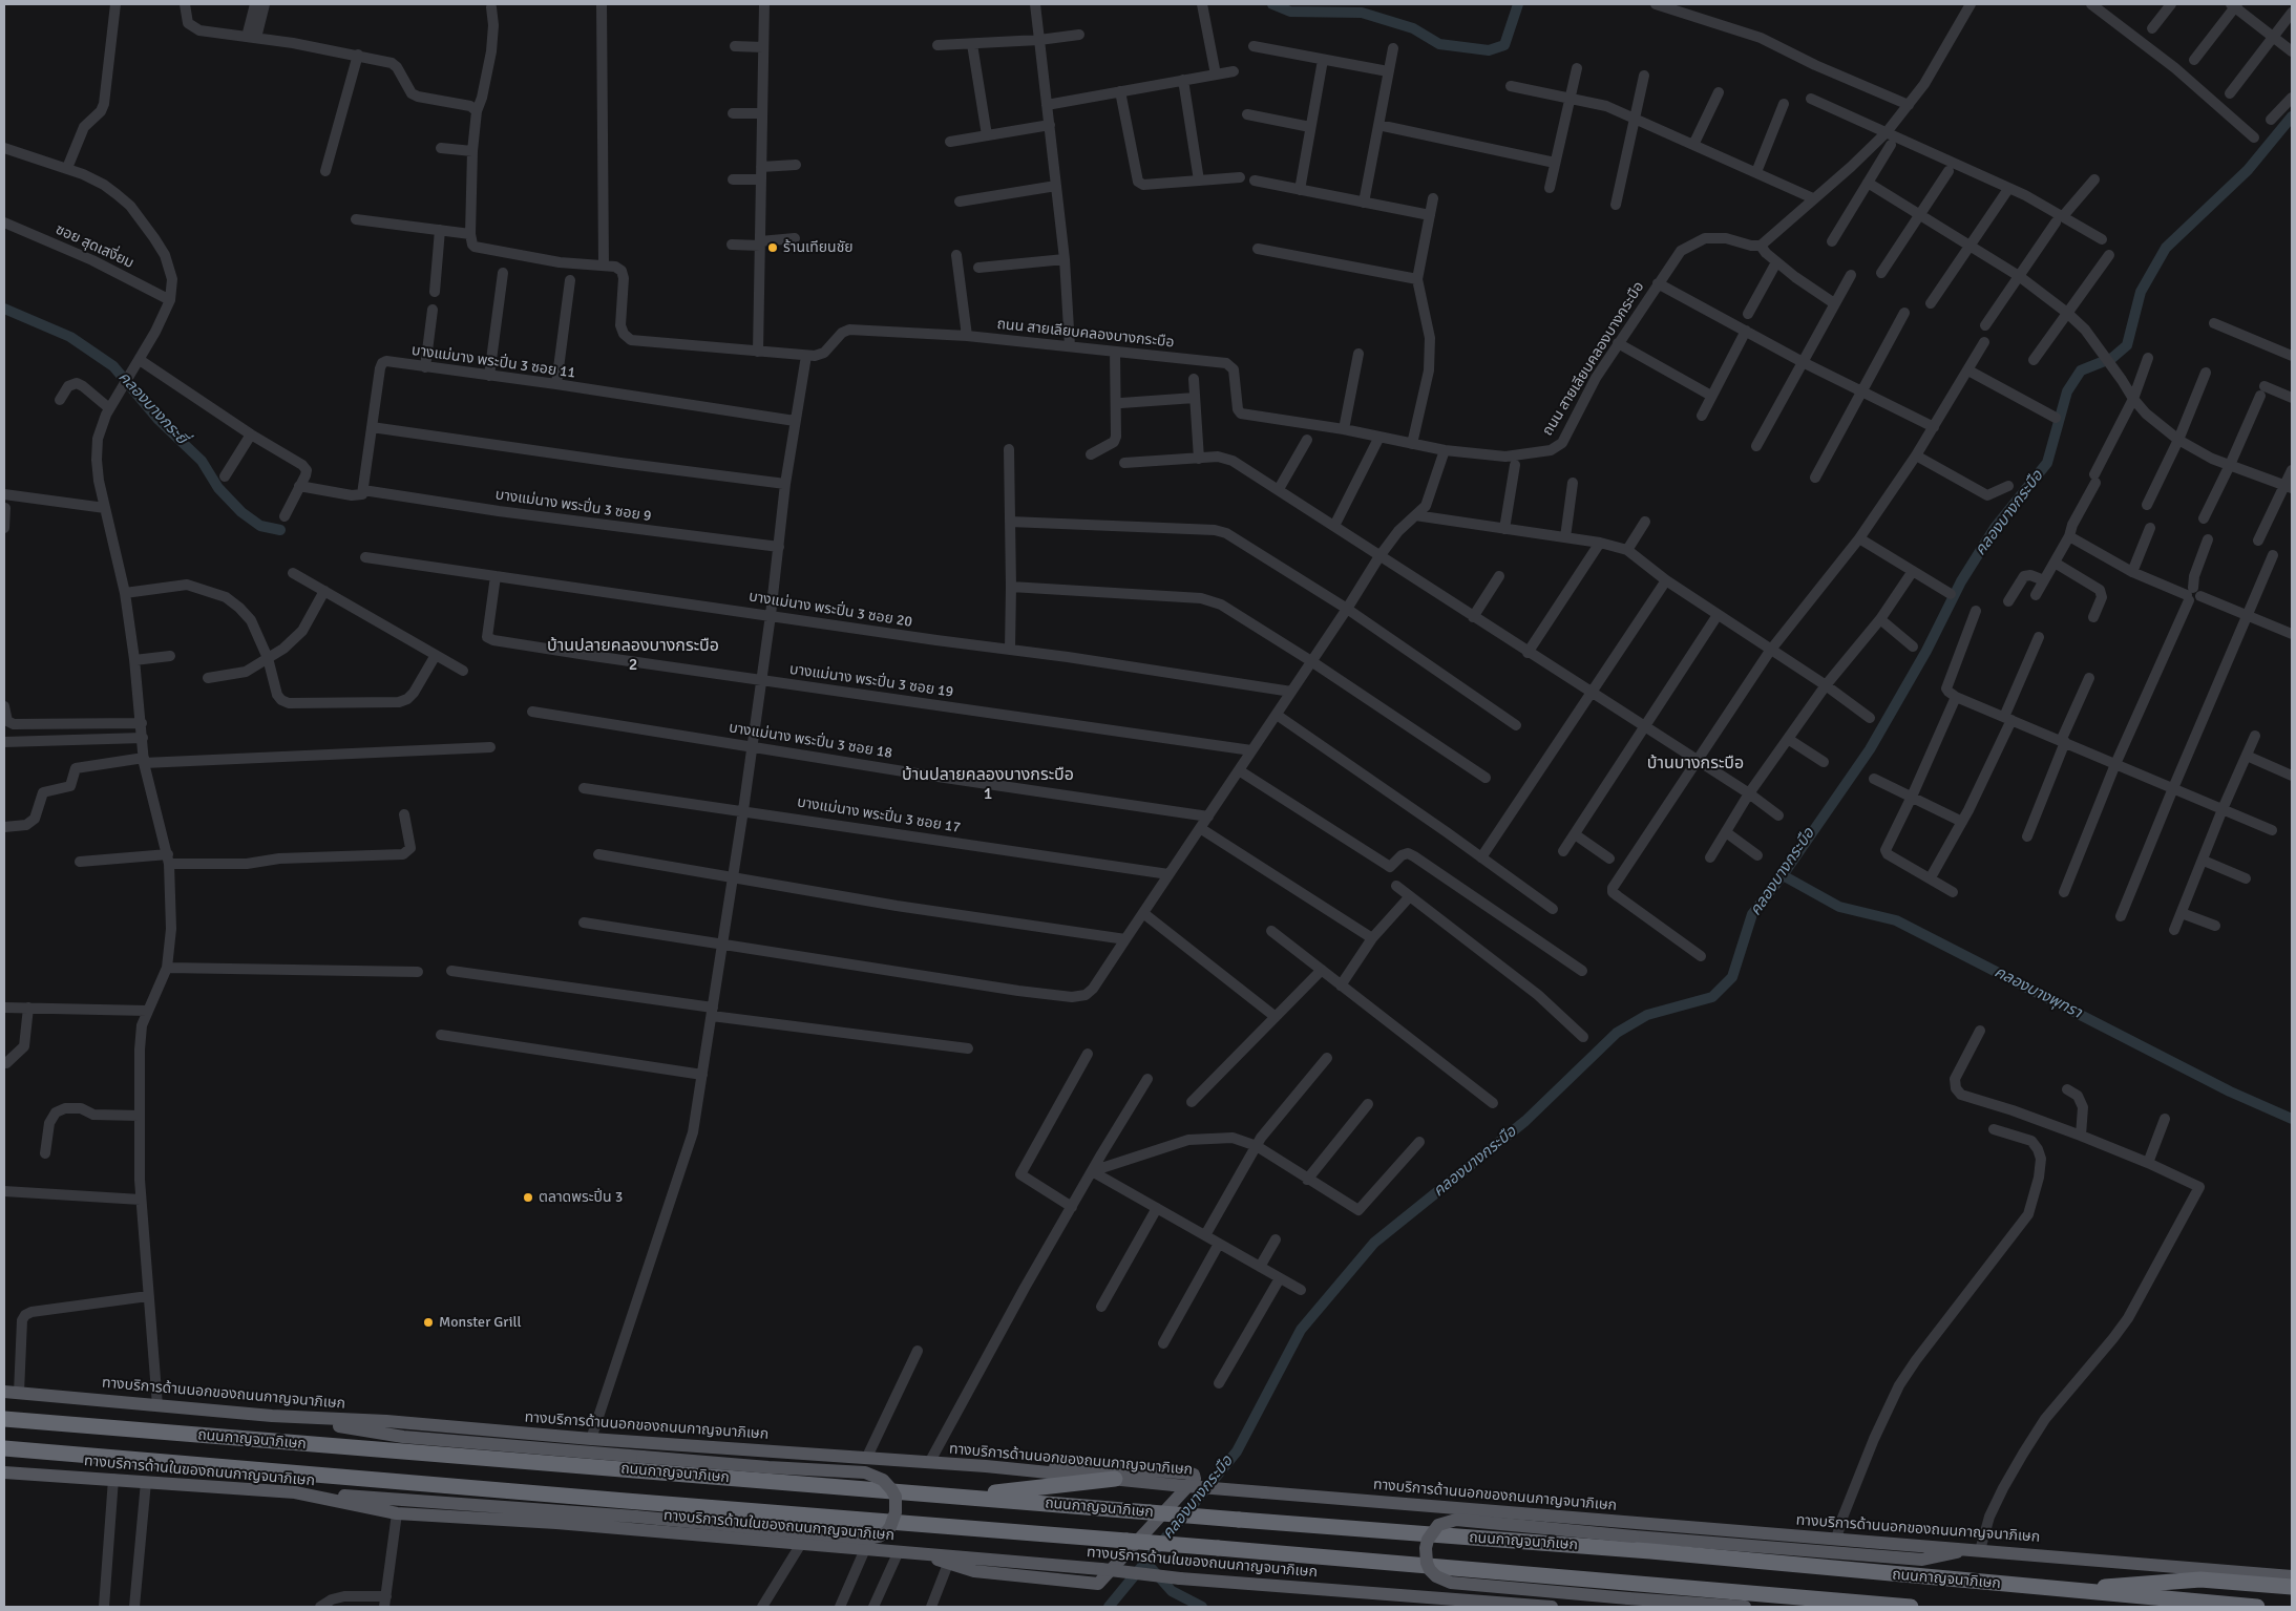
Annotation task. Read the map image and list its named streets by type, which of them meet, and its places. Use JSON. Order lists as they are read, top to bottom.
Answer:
{
  "streets": {
    "highway": ["ถนนกาญจนาภิเษก"],
    "main road": ["ทางบริการด้านนอกของถนนกาญจนาภิเษก", "ทางบริการด้านในของถนนกาญจนาภิเษก"],
    "street": [
      "ซอย สุดเสงี่ยม",
      "ถนน สายเลียบคลองบางกระบือ",
      "บางแม่นาง พระปิ่น 3 ซอย 11",
      "บางแม่นาง พระปิ่น 3 ซอย 9",
      "บางแม่นาง พระปิ่น 3 ซอย 20",
      "บางแม่นาง พระปิ่น 3 ซอย 19",
      "บางแม่นาง พระปิ่น 3 ซอย 18",
      "บางแม่นาง พระปิ่น 3 ซอย 17"
    ]
  },
  "crossings": [
    ["บางแม่นาง พระปิ่น 3 ซอย 11", "บางแม่นาง พระปิ่น 3 ซอย 9"],
    ["บางแม่นาง พระปิ่น 3 ซอย 20", "บางแม่นาง พระปิ่น 3 ซอย 19"]
  ],
  "districts": ["บ้านปลายคลองบางกระบือ 2", "บ้านบางกระบือ", "บ้านปลายคลองบางกระบือ 1"],
  "water": ["คลองบางกระยี่", "คลองบางกระบือ", "คลองบางพุทรา"],
  "places": ["ร้านเทียนชัย", "ตลาดพระปิ่น 3", "Monster Grill"]
}
